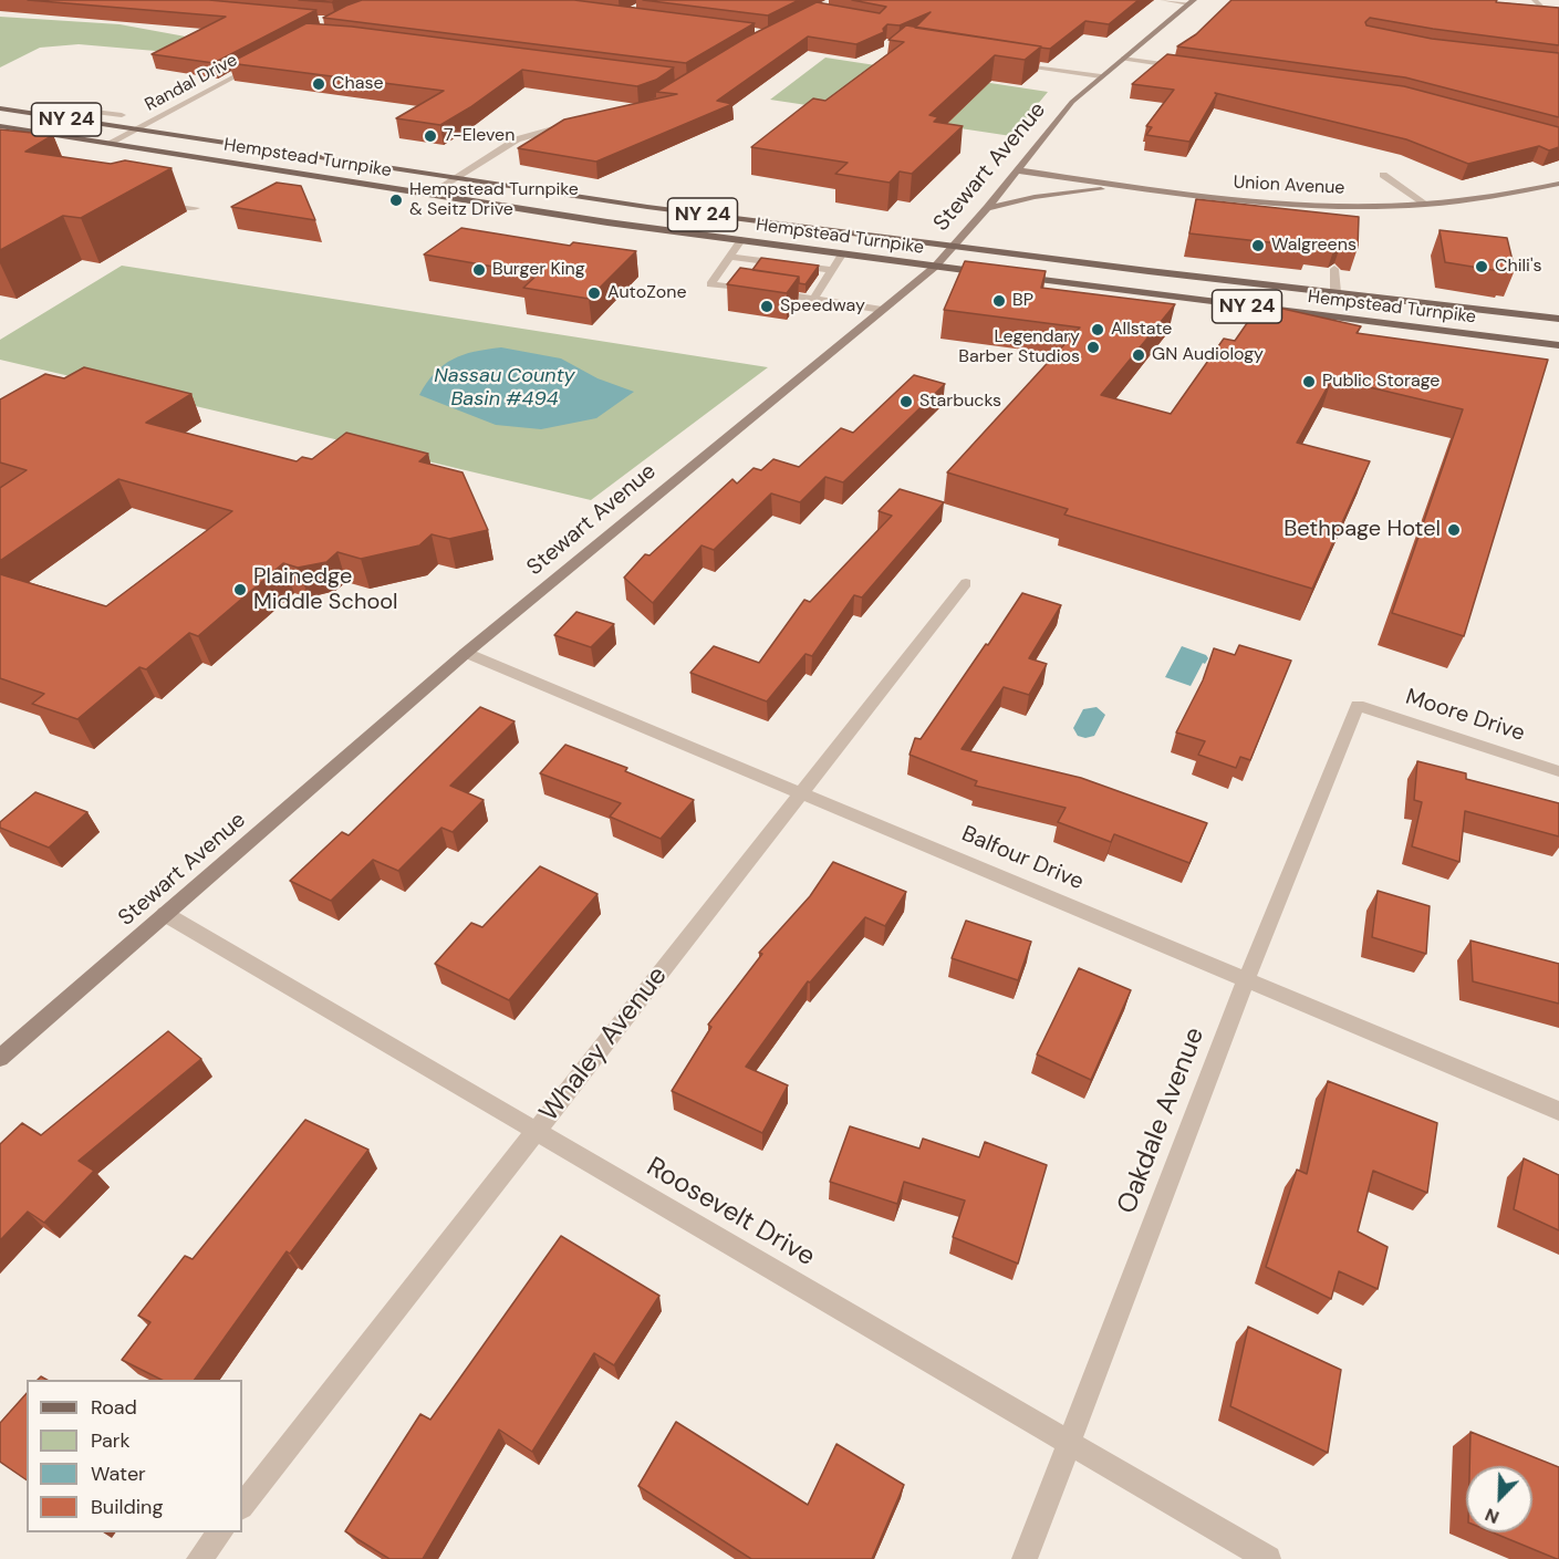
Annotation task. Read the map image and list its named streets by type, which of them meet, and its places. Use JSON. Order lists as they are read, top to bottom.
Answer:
{
  "streets": {
    "main road": [
      "NY 24",
      "Hempstead Turnpike",
      "Stewart Avenue",
      "Union Avenue"
    ],
    "street": [
      "Randal Drive",
      "Moore Drive",
      "Balfour Drive",
      "Whaley Avenue",
      "Oakdale Avenue",
      "Roosevelt Drive"
    ]
  },
  "crossings": [
    ["Randal Drive", "Hempstead Turnpike"],
    ["Hempstead Turnpike", "Stewart Avenue"],
    ["Stewart Avenue", "Union Avenue"],
    ["Stewart Avenue", "Balfour Drive"],
    ["Stewart Avenue", "Roosevelt Drive"],
    ["Moore Drive", "Oakdale Avenue"],
    ["Balfour Drive", "Whaley Avenue"],
    ["Balfour Drive", "Oakdale Avenue"],
    ["Whaley Avenue", "Roosevelt Drive"],
    ["Oakdale Avenue", "Roosevelt Drive"]
  ],
  "water": ["Nassau County Basin #494"],
  "places": [
    "Chase",
    "7-Eleven",
    "Hempstead Turnpike & Seitz Drive",
    "Walgreens",
    "Chili's",
    "Burger King",
    "AutoZone",
    "BP",
    "Speedway",
    "Allstate",
    "Legendary Barber Studios",
    "GN Audiology",
    "Public Storage",
    "Starbucks",
    "Bethpage Hotel",
    "Plainedge Middle School"
  ],
  "legend": [
    "Road",
    "Park",
    "Water",
    "Building"
  ],
  "north": "bottom left"
}
